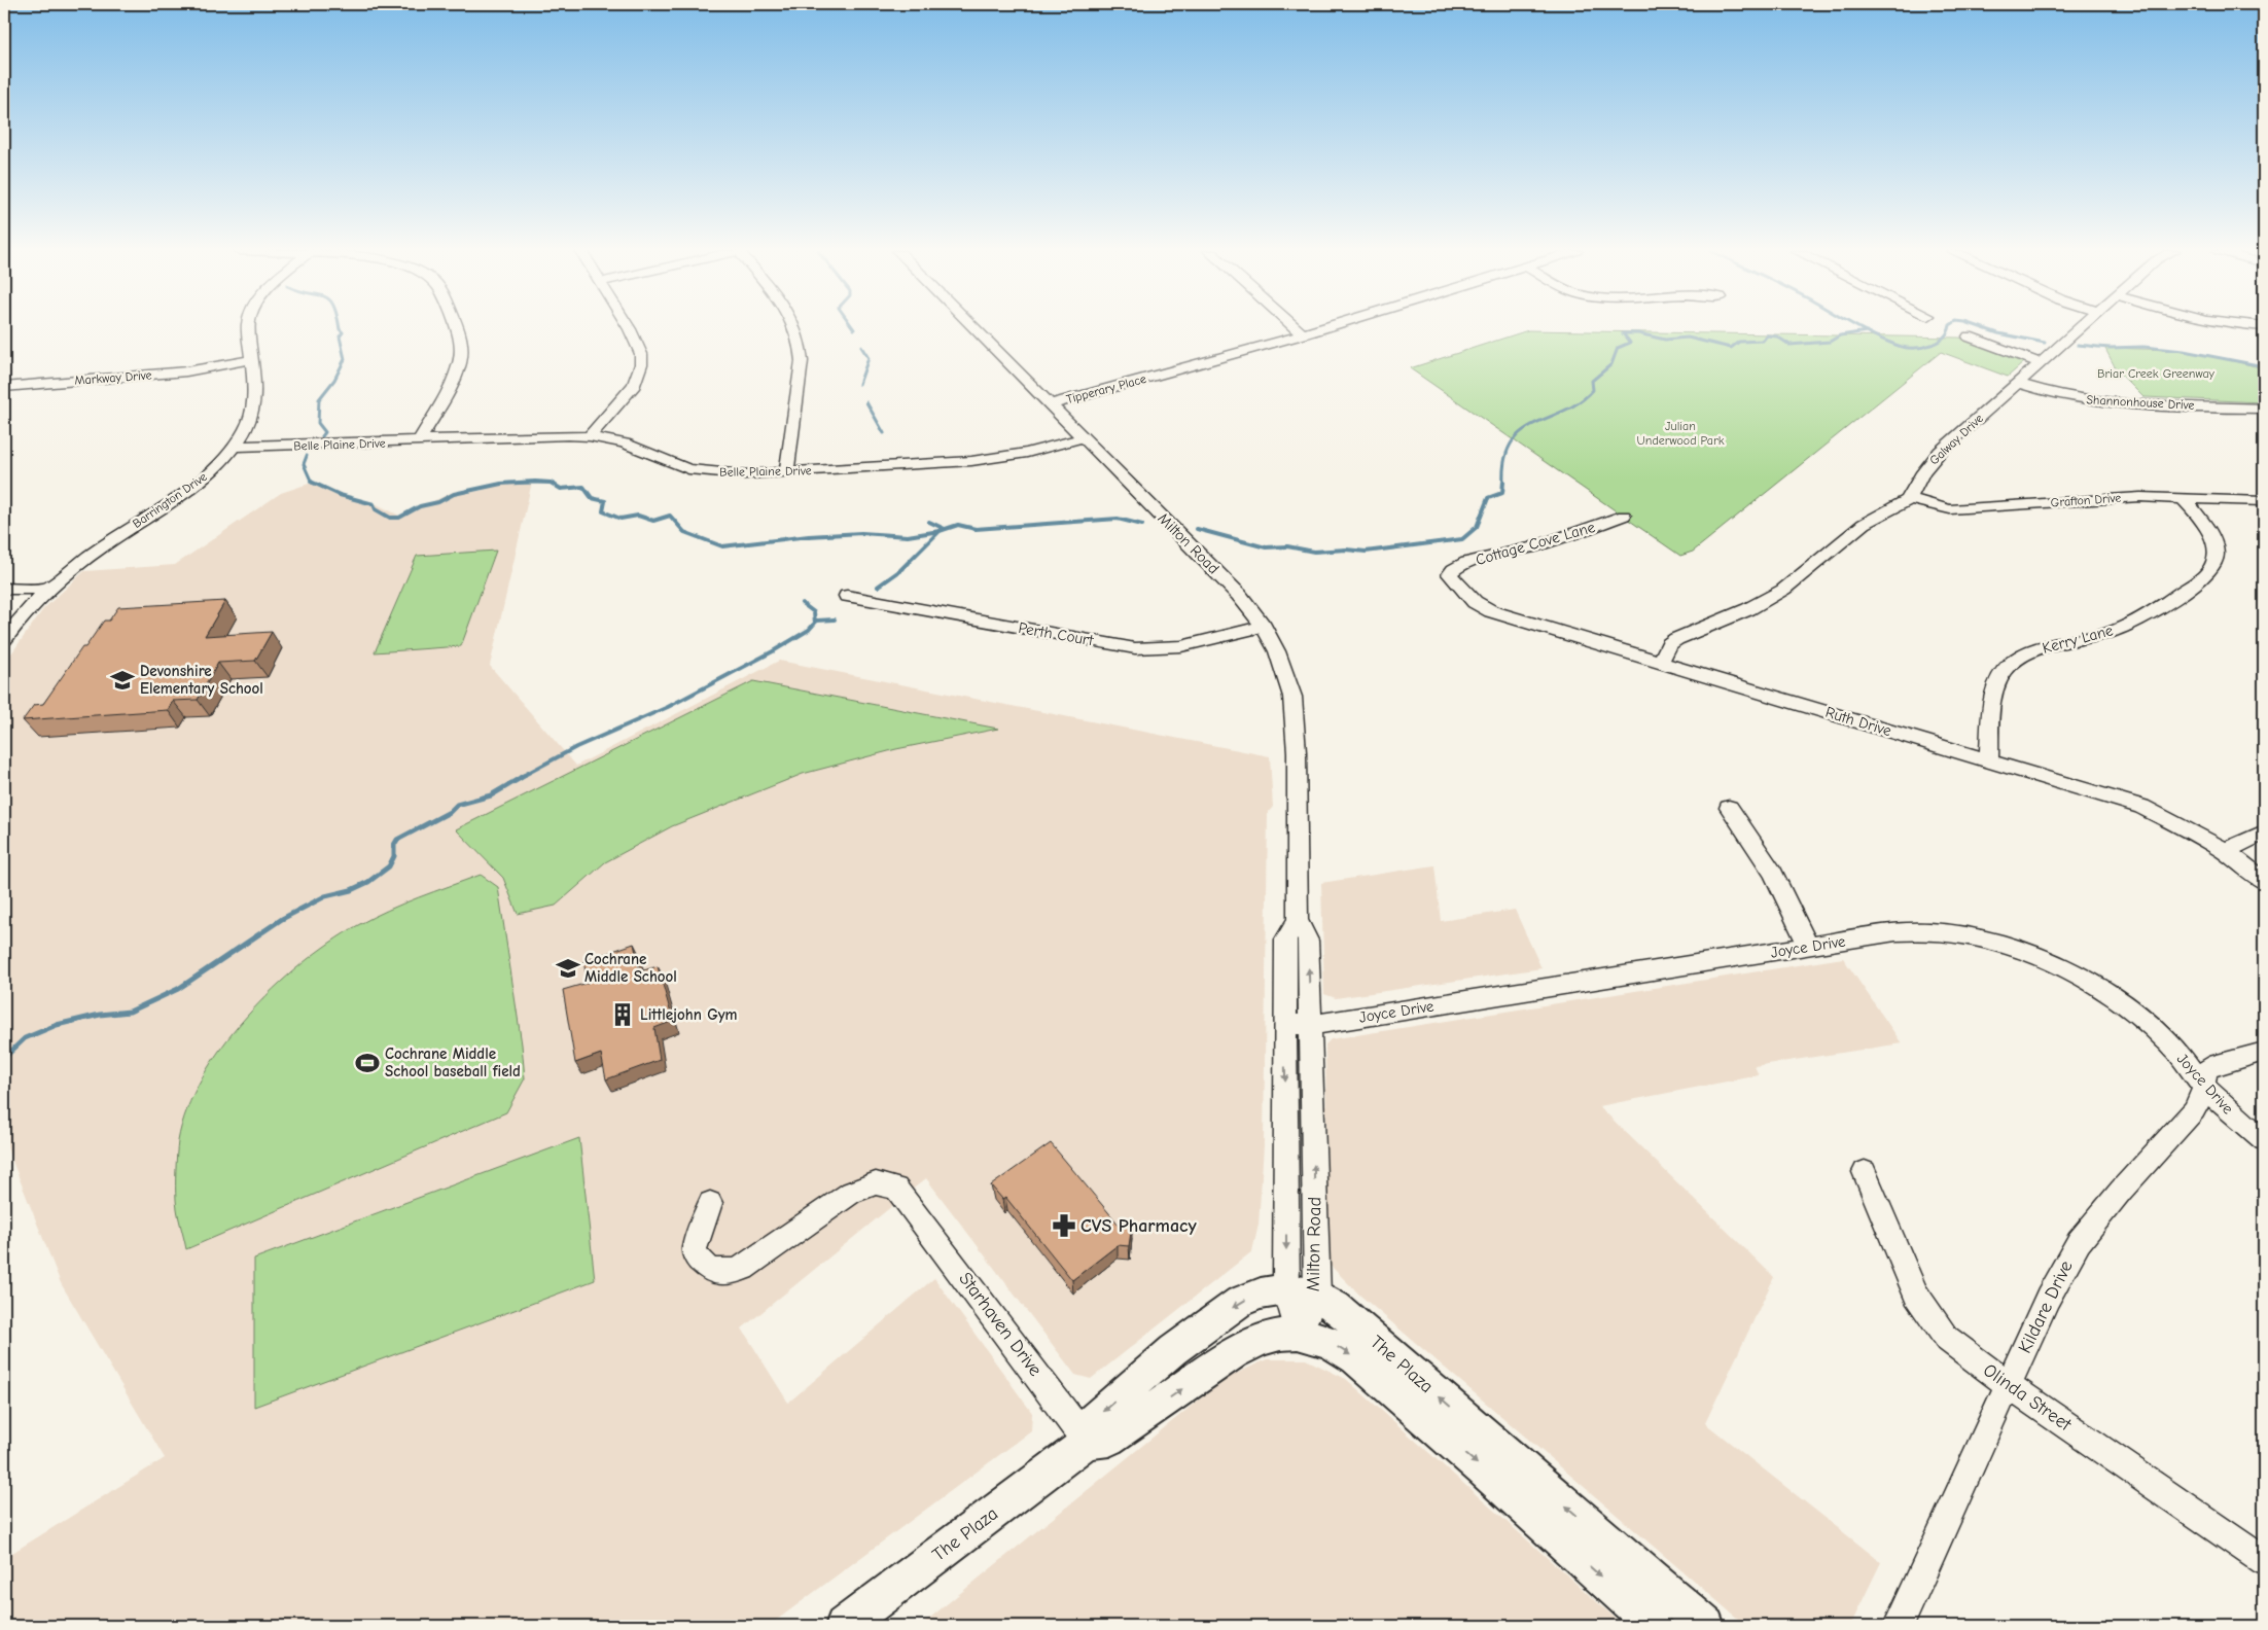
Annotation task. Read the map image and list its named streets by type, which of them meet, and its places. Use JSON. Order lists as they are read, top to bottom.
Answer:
{
  "streets": {
    "main road": ["The Plaza"],
    "street": [
      "Markway Drive",
      "Tipperary Place",
      "Shannonhouse Drive",
      "Galway Drive",
      "Belle Plaine Drive",
      "Barrington Drive",
      "Grafton Drive",
      "Milton Road",
      "Cottage Cove Lane",
      "Perth Court",
      "Kerry Lane",
      "Ruth Drive",
      "Joyce Drive",
      "Kildare Drive",
      "Starhaven Drive",
      "Olinda Street"
    ]
  },
  "crossings": [
    ["Markway Drive", "Barrington Drive"],
    ["Tipperary Place", "Milton Road"],
    ["Shannonhouse Drive", "Galway Drive"],
    ["Galway Drive", "Grafton Drive"],
    ["Belle Plaine Drive", "Barrington Drive"],
    ["Belle Plaine Drive", "Milton Road"],
    ["Grafton Drive", "Kerry Lane"],
    ["Milton Road", "Perth Court"],
    ["Milton Road", "Joyce Drive"],
    ["Milton Road", "The Plaza"],
    ["Cottage Cove Lane", "Ruth Drive"],
    ["Kerry Lane", "Ruth Drive"],
    ["Joyce Drive", "Kildare Drive"],
    ["Kildare Drive", "Olinda Street"],
    ["Starhaven Drive", "The Plaza"]
  ],
  "parks": ["Briar Creek Greenway", "Julian Underwood Park"],
  "places": {
    "school or university": ["Devonshire Elementary School", "Cochrane Middle School"],
    "building": ["Littlejohn Gym"],
    "sports": ["Cochrane Middle School baseball field"],
    "pharmacy": ["CVS Pharmacy"]
  }
}
